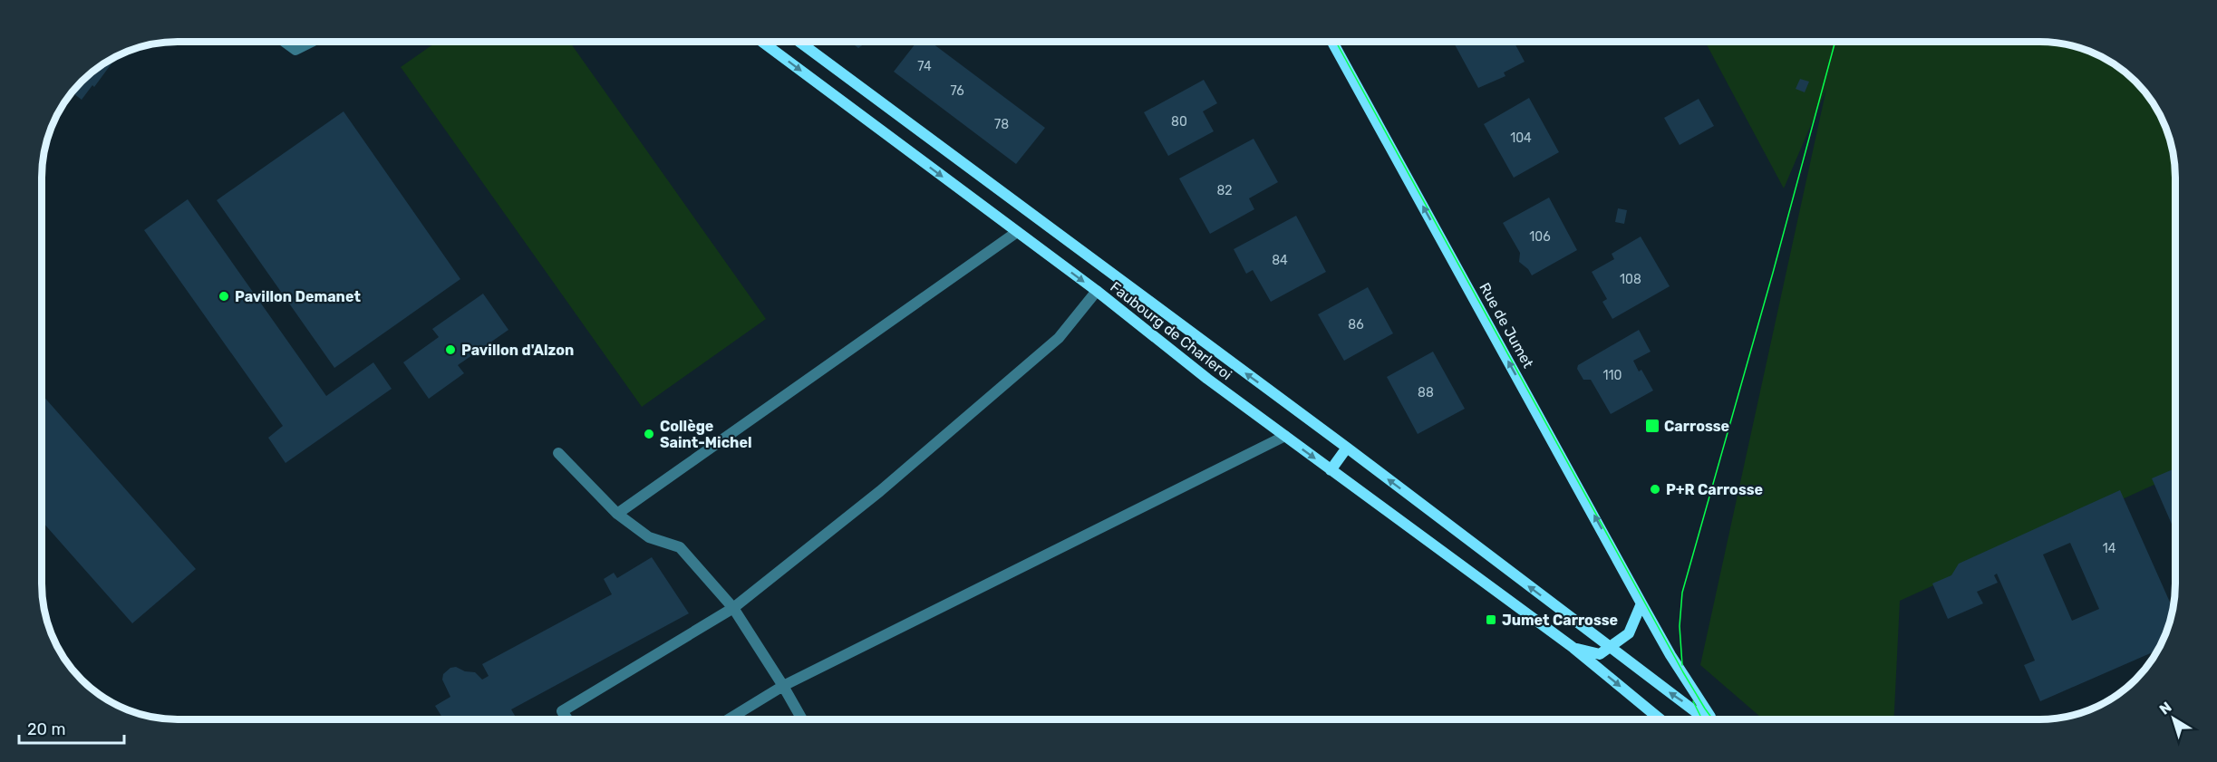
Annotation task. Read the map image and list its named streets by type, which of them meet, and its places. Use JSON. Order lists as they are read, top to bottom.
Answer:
{
  "streets": {
    "main road": ["Rue de Jumet", "Faubourg de Charleroi"]
  },
  "one_way": ["Rue de Jumet"],
  "places": {
    "other": [
      "Pavillon Demanet",
      "Pavillon d'Alzon",
      "Collège Saint-Michel",
      "P+R Carrosse"
    ],
    "transit": ["Carrosse", "Jumet Carrosse"]
  },
  "house_numbers": [
    "74",
    "76",
    "80",
    "78",
    "104",
    "82",
    "106",
    "84",
    "108",
    "86",
    "110",
    "88",
    "14"
  ],
  "scale_bar": "20 m",
  "north": "top left"
}
